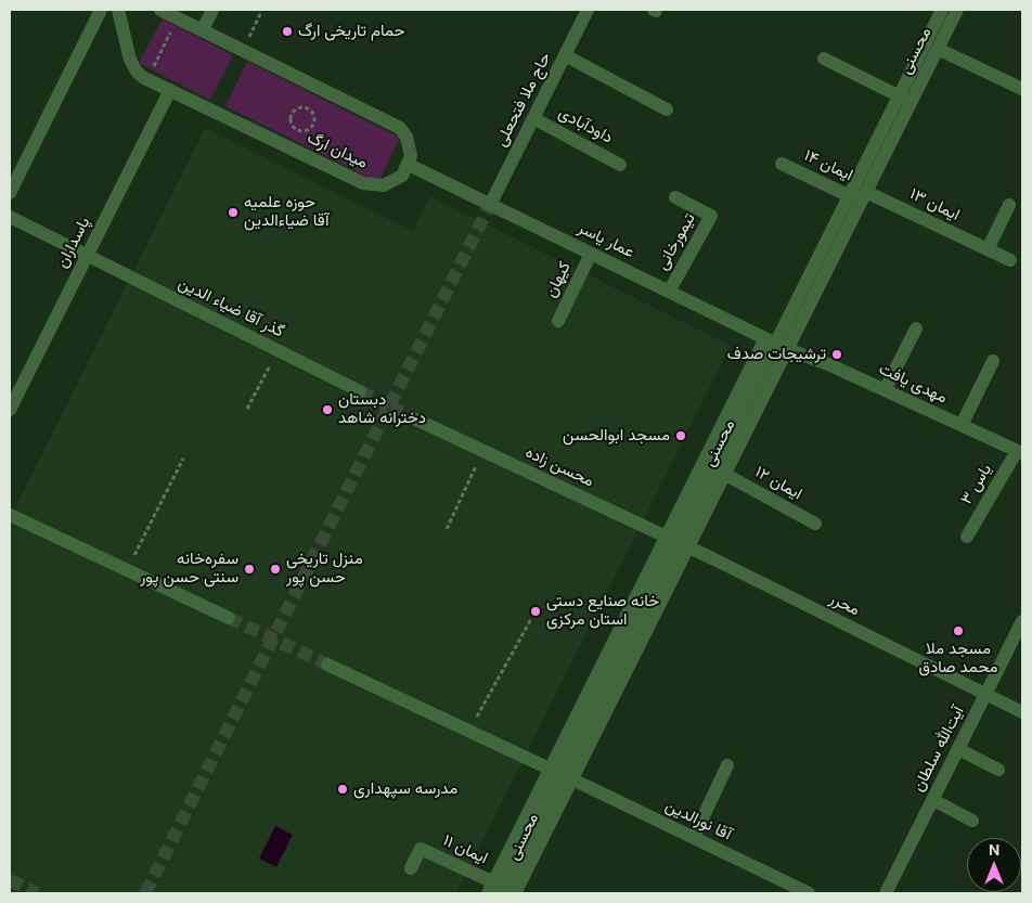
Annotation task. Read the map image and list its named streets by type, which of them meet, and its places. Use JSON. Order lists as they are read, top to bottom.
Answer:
{
  "streets": {
    "street": [
      "محسنی",
      "حاج ملا فتحعلی",
      "داودآبادی",
      "میدان ارگ",
      "ایمان ۱۴",
      "ایمان ۱۳",
      "عمار یاسر",
      "تیمورخانی",
      "پاسداران",
      "کیهان",
      "گذر آقا ضیاء الدین",
      "مهدی یافت",
      "محسن زاده",
      "ایمان ۱۲",
      "یاس ۳",
      "محرر",
      "آیت‌الله سلطان",
      "آقا نورالدین",
      "ایمان ۱۱"
    ]
  },
  "crossings": [
    ["محسنی", "ایمان ۱۴"],
    ["محسنی", "ایمان ۱۳"],
    ["محسنی", "عمار یاسر"],
    ["محسنی", "مهدی یافت"],
    ["محسنی", "محسن زاده"],
    ["محسنی", "ایمان ۱۲"],
    ["محسنی", "محرر"],
    ["محسنی", "آقا نورالدین"],
    ["محسنی", "ایمان ۱۱"],
    ["حاج ملا فتحعلی", "داودآبادی"],
    ["حاج ملا فتحعلی", "عمار یاسر"],
    ["میدان ارگ", "عمار یاسر"],
    ["میدان ارگ", "پاسداران"],
    ["ایمان ۱۴", "ایمان ۱۳"],
    ["عمار یاسر", "تیمورخانی"],
    ["عمار یاسر", "کیهان"],
    ["عمار یاسر", "مهدی یافت"],
    ["پاسداران", "گذر آقا ضیاء الدین"],
    ["مهدی یافت", "یاس ۳"],
    ["محسن زاده", "محرر"],
    ["محرر", "آیت‌الله سلطان"]
  ],
  "places": [
    "حمام تاریخی ارگ",
    "حوزه علمیه آقا ضیاءالدین",
    "ترشیجات صدف",
    "دبستان دخترانه شاهد",
    "مسجد ابوالحسن",
    "سفره‌خانه سنتی حسن پور",
    "منزل تاریخی حسن پور",
    "خانه صنایع دستی استان مرکزی",
    "مسجد ملا محمد صادق",
    "مدرسه سپهداری"
  ],
  "north": "top"
}
